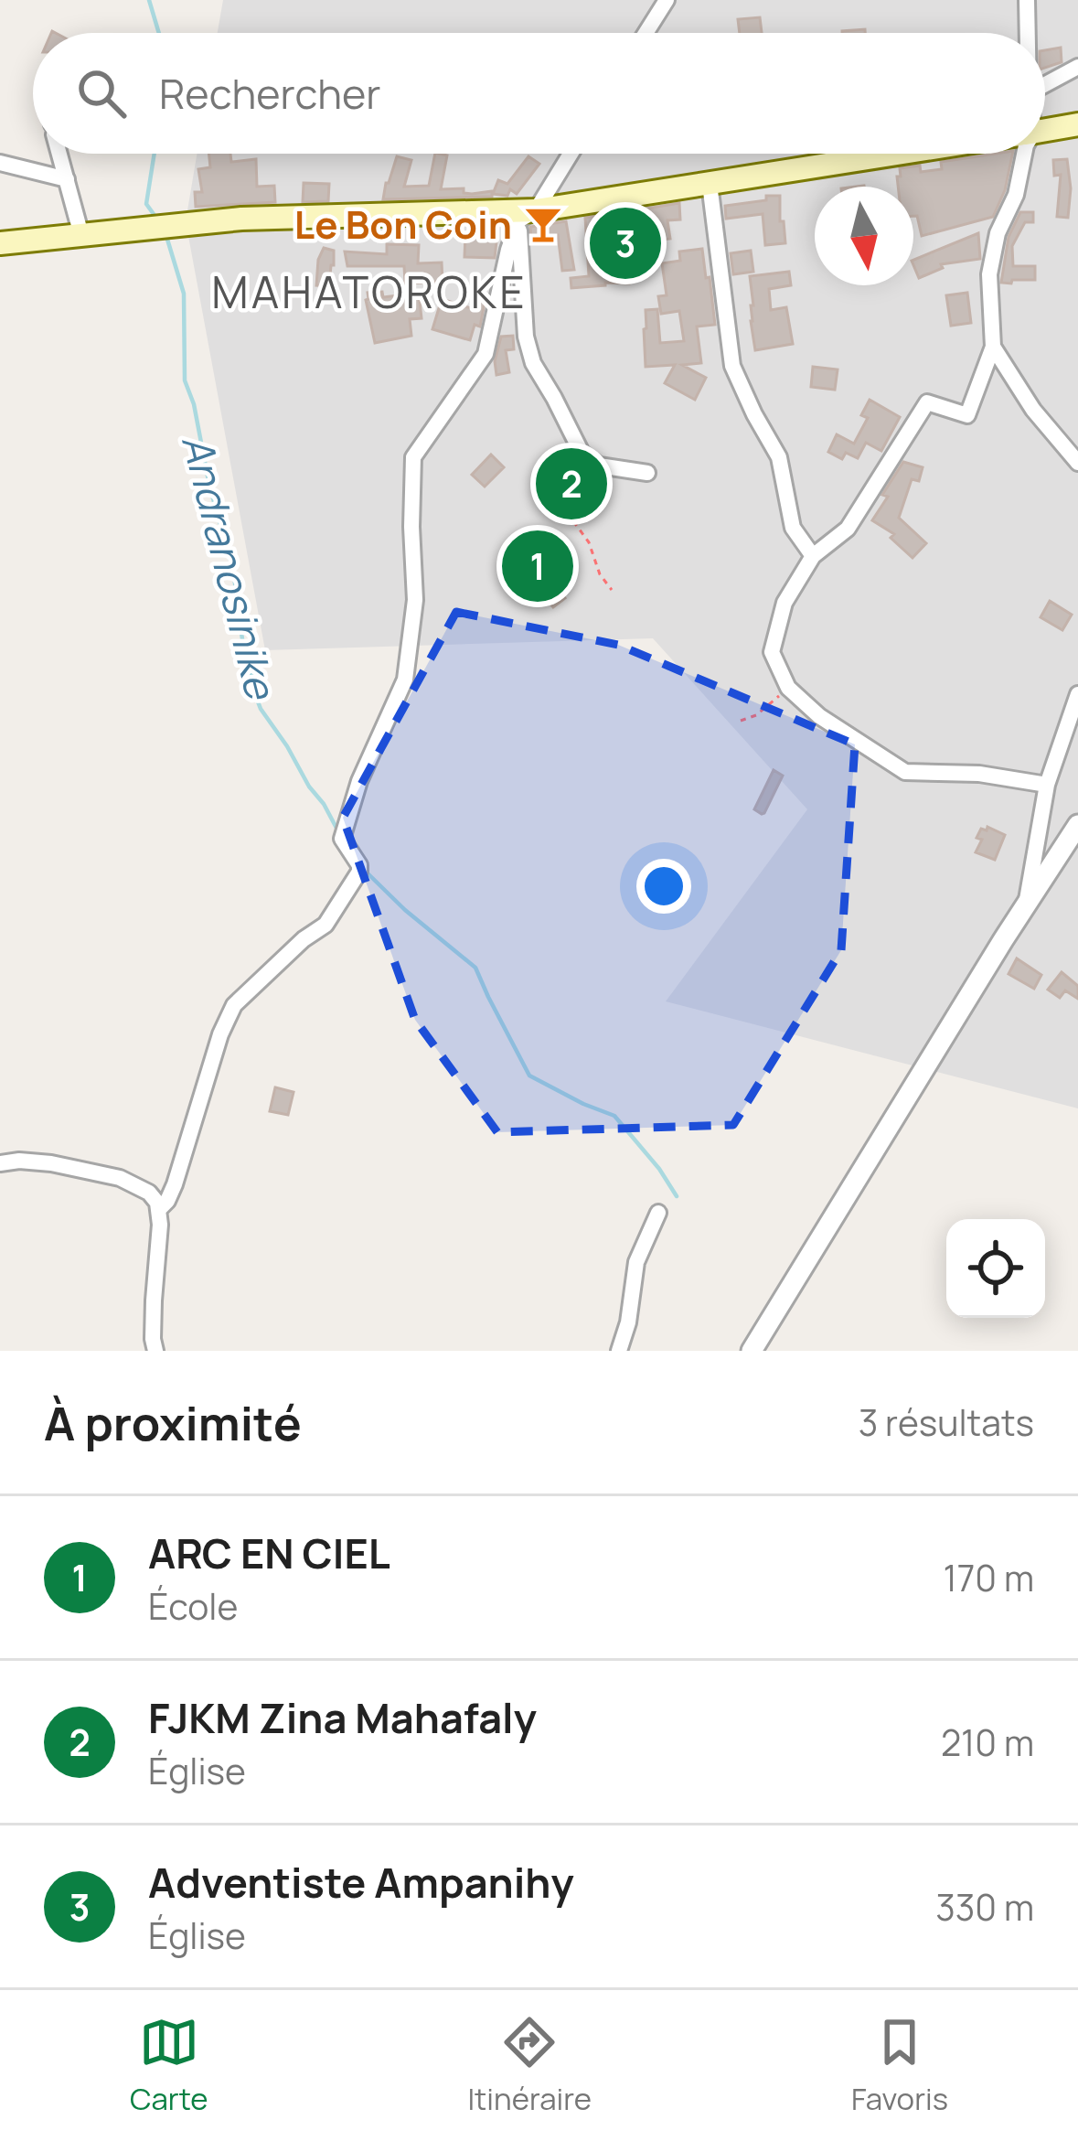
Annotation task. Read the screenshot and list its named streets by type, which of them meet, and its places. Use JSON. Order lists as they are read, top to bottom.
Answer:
{
  "districts": ["MAHATOROKE"],
  "water": ["Andranosinike"],
  "places": {
    "bar": ["Le Bon Coin"]
  },
  "north": "bottom",
  "page": {
    "search": "Rechercher",
    "pins": ["3", "2", "1"],
    "heading": ["À proximité", "3 résultats"],
    "list": [
      {
        "mark": "1",
        "name": "ARC EN CIEL",
        "note": "École",
        "value": "170 m"
      },
      {
        "mark": "2",
        "name": "FJKM Zina Mahafaly",
        "note": "Église",
        "value": "210 m"
      },
      {
        "mark": "3",
        "name": "Adventiste Ampanihy",
        "note": "Église",
        "value": "330 m"
      }
    ],
    "nav": ["Carte", "Itinéraire", "Favoris"]
  }
}
